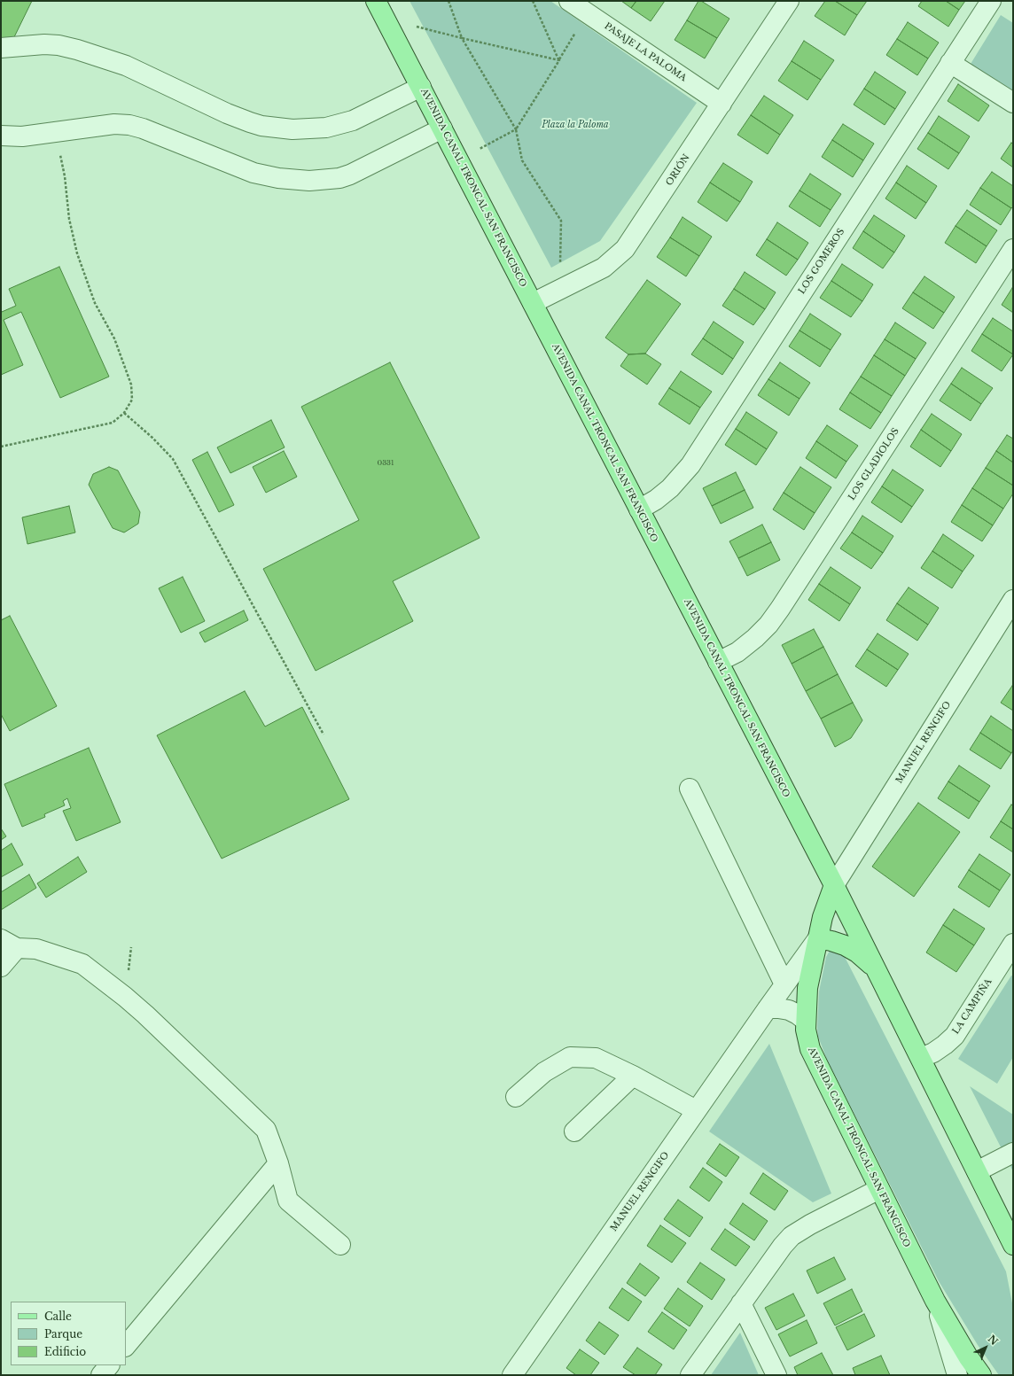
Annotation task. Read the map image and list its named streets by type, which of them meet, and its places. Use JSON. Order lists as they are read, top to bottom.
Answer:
{
  "streets": {
    "main road": ["AVENIDA CANAL TRONCAL SAN FRANCISCO"],
    "street": [
      "PASAJE LA PALOMA",
      "ORIÓN",
      "LOS GOMEROS",
      "LOS GLADIOLOS",
      "MANUEL RENGIFO",
      "LA CAMPIÑA"
    ]
  },
  "crossings": [
    ["PASAJE LA PALOMA", "ORIÓN"],
    ["ORIÓN", "AVENIDA CANAL TRONCAL SAN FRANCISCO"],
    ["AVENIDA CANAL TRONCAL SAN FRANCISCO", "LOS GOMEROS"],
    ["AVENIDA CANAL TRONCAL SAN FRANCISCO", "LOS GLADIOLOS"],
    ["AVENIDA CANAL TRONCAL SAN FRANCISCO", "MANUEL RENGIFO"],
    ["AVENIDA CANAL TRONCAL SAN FRANCISCO", "LA CAMPIÑA"]
  ],
  "parks": ["Plaza la Paloma"],
  "house_numbers": ["0331"],
  "legend": ["Calle", "Parque", "Edificio"],
  "north": "top right"
}
